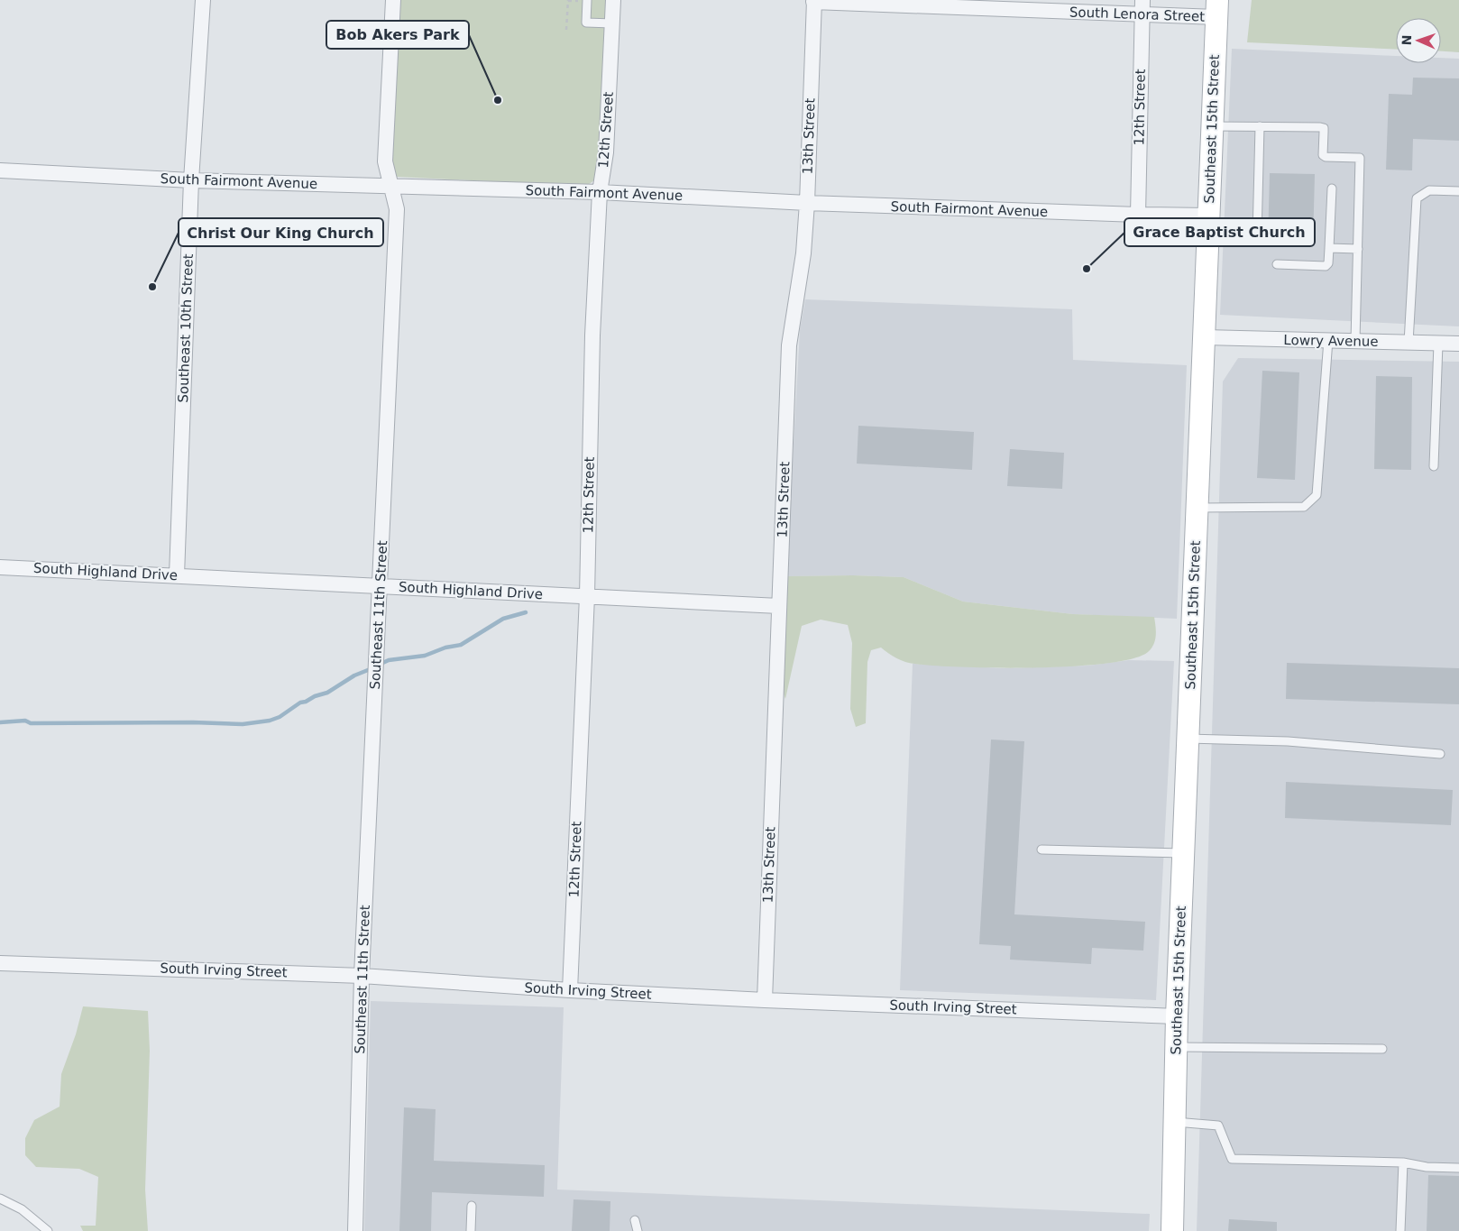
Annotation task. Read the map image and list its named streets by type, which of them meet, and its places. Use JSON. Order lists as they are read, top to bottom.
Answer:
{
  "streets": {
    "main road": ["Southeast 15th Street"],
    "street": [
      "South Lenora Street",
      "12th Street",
      "13th Street",
      "South Fairmont Avenue",
      "Southeast 10th Street",
      "Lowry Avenue",
      "South Highland Drive",
      "Southeast 11th Street",
      "South Irving Street"
    ]
  },
  "crossings": [
    ["South Lenora Street", "12th Street"],
    ["South Lenora Street", "Southeast 15th Street"],
    ["South Lenora Street", "13th Street"],
    ["12th Street", "South Fairmont Avenue"],
    ["12th Street", "South Highland Drive"],
    ["12th Street", "South Irving Street"],
    ["Southeast 15th Street", "South Fairmont Avenue"],
    ["Southeast 15th Street", "Lowry Avenue"],
    ["Southeast 15th Street", "South Irving Street"],
    ["13th Street", "South Fairmont Avenue"],
    ["13th Street", "South Highland Drive"],
    ["13th Street", "South Irving Street"],
    ["South Fairmont Avenue", "Southeast 10th Street"],
    ["South Fairmont Avenue", "Southeast 11th Street"],
    ["Southeast 10th Street", "South Highland Drive"],
    ["South Highland Drive", "Southeast 11th Street"],
    ["Southeast 11th Street", "South Irving Street"]
  ],
  "places": ["Bob Akers Park", "Grace Baptist Church", "Christ Our King Church"],
  "north": "left"
}
